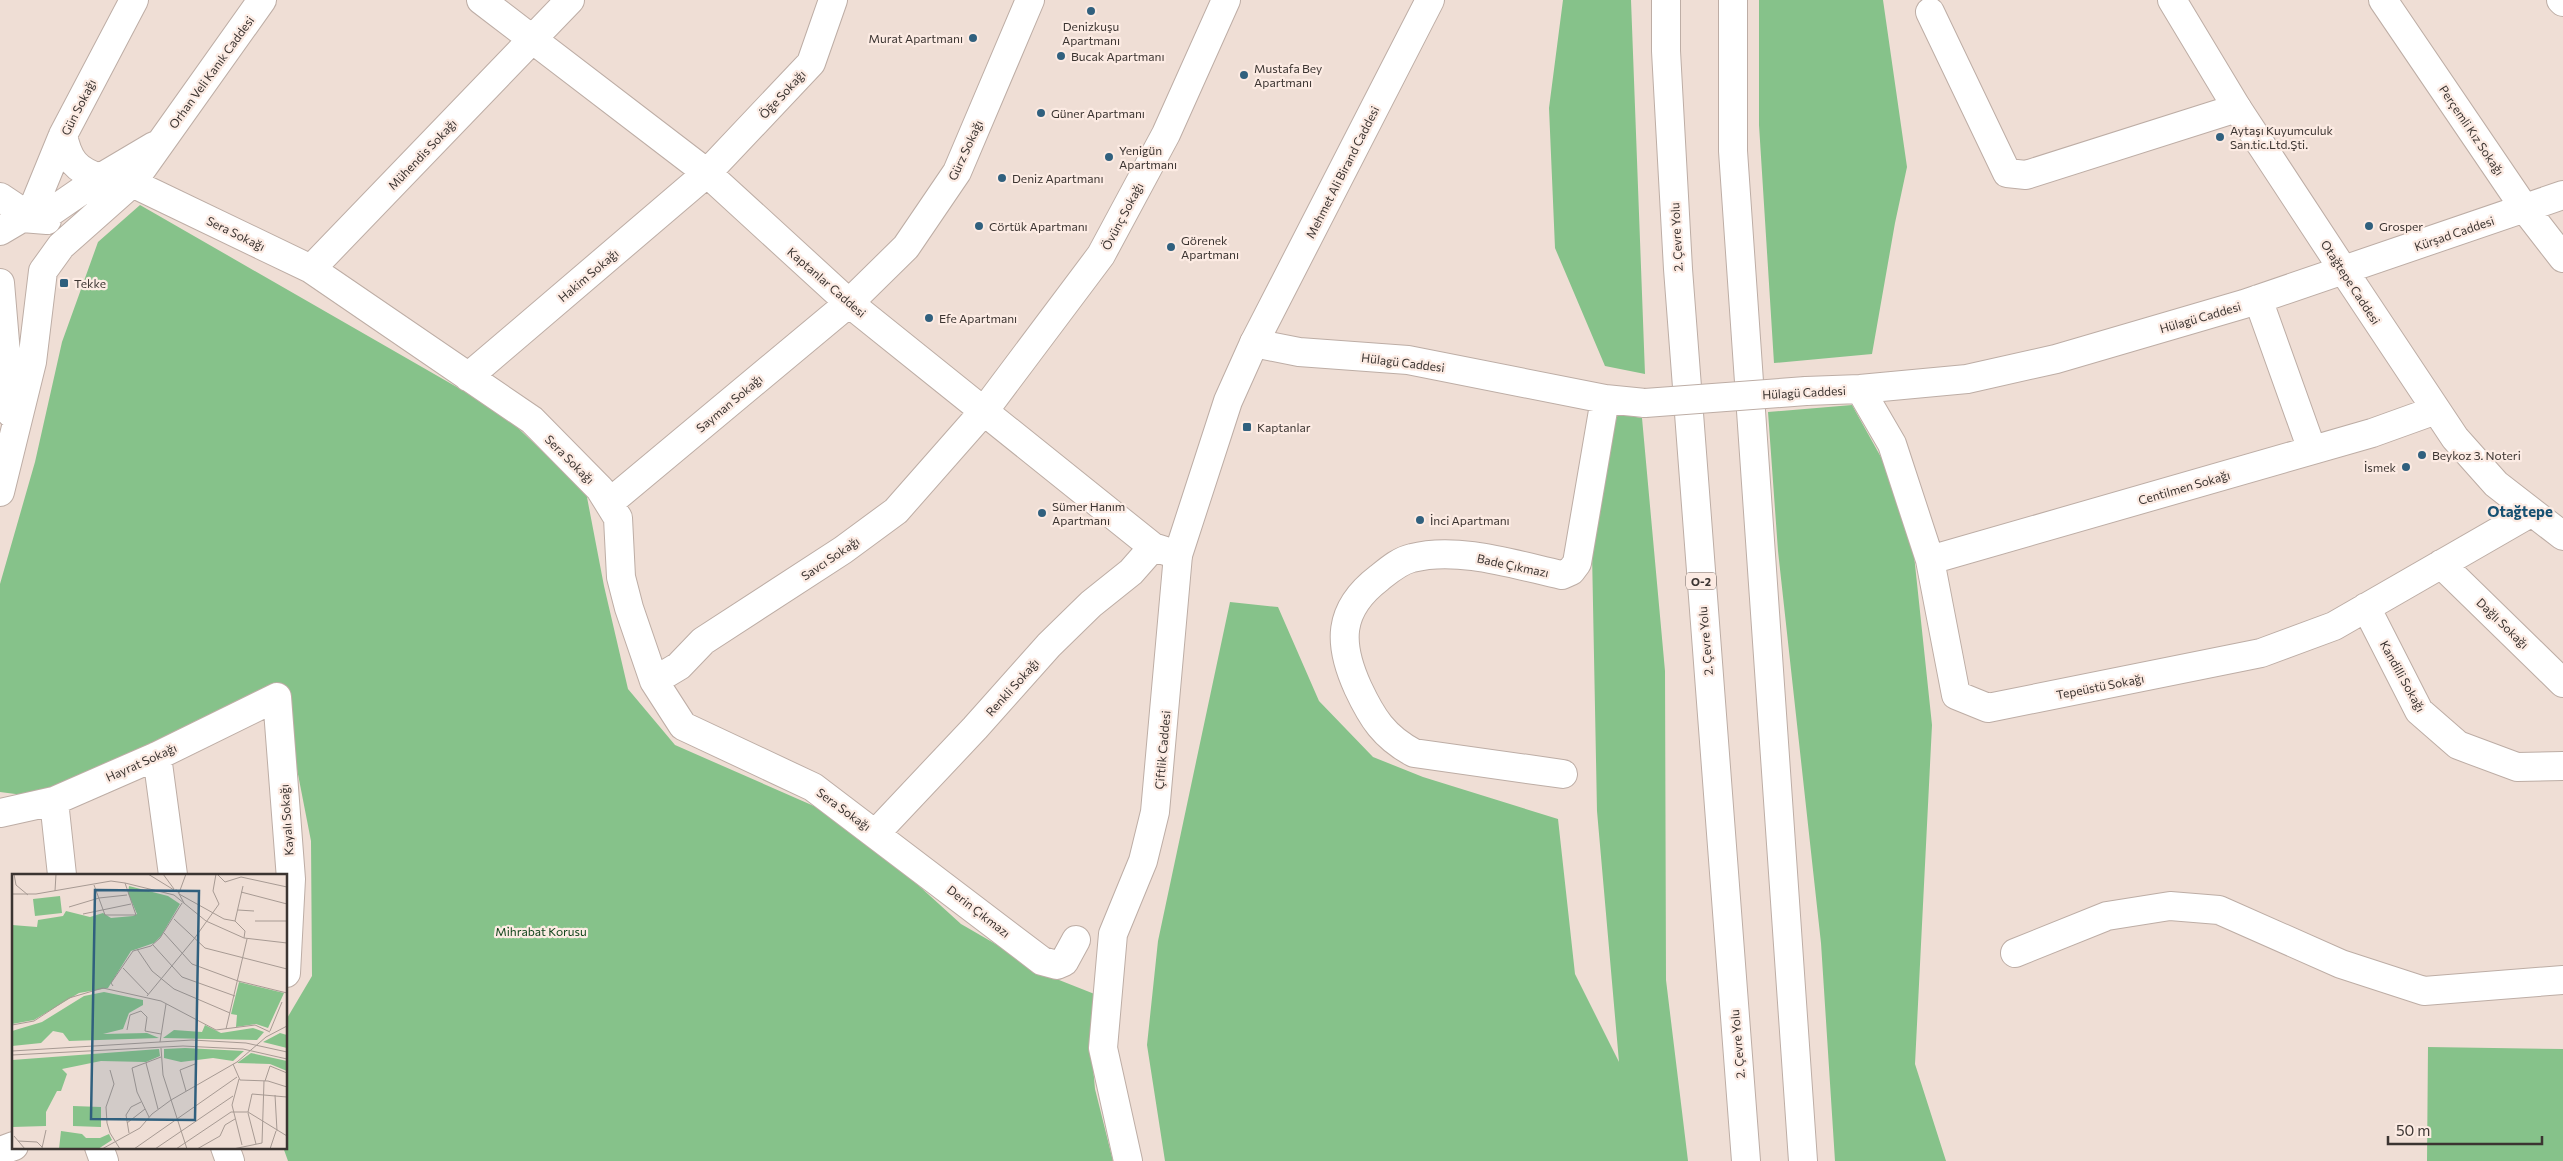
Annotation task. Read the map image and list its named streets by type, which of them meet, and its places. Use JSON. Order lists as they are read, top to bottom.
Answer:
{
  "streets": {
    "main road": [
      "Orhan Veli Kanık Caddesi",
      "Öḡe Sokağı",
      "Gün Sokağı",
      "Perçemli Kız Sokağı",
      "Gürz Sokağı",
      "Mühendis Sokağı",
      "Mehmet Ali Birand Caddesi",
      "Övünç Sokağı",
      "Sera Sokağı",
      "Kürşad Caddesi",
      "2. Çevre Yolu",
      "Hakim Sokağı",
      "Kaptanlar Caddesi",
      "Otağtepe Caddesi",
      "Hülagü Caddesi",
      "Sayman Sokağı",
      "Centilmen Sokağı",
      "Savcı Sokağı",
      "Bade Çıkmazı",
      "O-2",
      "Dağlı Sokağı",
      "Kandilli Sokağı",
      "Tepeüstü Sokağı",
      "Renkli Sokağı",
      "Çiftlik Caddesi",
      "Hayrat Sokağı",
      "Kayalı Sokağı",
      "Derin Çıkmazı"
    ]
  },
  "crossings": [
    ["Orhan Veli Kanık Caddesi", "Sera Sokağı"],
    ["Öḡe Sokağı", "Hakim Sokağı"],
    ["Öḡe Sokağı", "Kaptanlar Caddesi"],
    ["Perçemli Kız Sokağı", "Kürşad Caddesi"],
    ["Gürz Sokağı", "Kaptanlar Caddesi"],
    ["Gürz Sokağı", "Sayman Sokağı"],
    ["Mühendis Sokağı", "Sera Sokağı"],
    ["Mühendis Sokağı", "Kaptanlar Caddesi"],
    ["Mehmet Ali Birand Caddesi", "Hülagü Caddesi"],
    ["Mehmet Ali Birand Caddesi", "Çiftlik Caddesi"],
    ["Övünç Sokağı", "Kaptanlar Caddesi"],
    ["Övünç Sokağı", "Savcı Sokağı"],
    ["Sera Sokağı", "Hakim Sokağı"],
    ["Sera Sokağı", "Sayman Sokağı"],
    ["Sera Sokağı", "Savcı Sokağı"],
    ["Sera Sokağı", "Renkli Sokağı"],
    ["Sera Sokağı", "Derin Çıkmazı"],
    ["Kürşad Caddesi", "Otağtepe Caddesi"],
    ["Kürşad Caddesi", "Hülagü Caddesi"],
    ["Hakim Sokağı", "Kaptanlar Caddesi"],
    ["Kaptanlar Caddesi", "Sayman Sokağı"],
    ["Kaptanlar Caddesi", "Savcı Sokağı"],
    ["Kaptanlar Caddesi", "Renkli Sokağı"],
    ["Kaptanlar Caddesi", "Çiftlik Caddesi"],
    ["Otağtepe Caddesi", "Hülagü Caddesi"],
    ["Otağtepe Caddesi", "Centilmen Sokağı"],
    ["Otağtepe Caddesi", "Tepeüstü Sokağı"],
    ["Hülagü Caddesi", "Bade Çıkmazı"],
    ["Hülagü Caddesi", "Tepeüstü Sokağı"],
    ["Hülagü Caddesi", "Çiftlik Caddesi"],
    ["Centilmen Sokağı", "Tepeüstü Sokağı"],
    ["Dağlı Sokağı", "Tepeüstü Sokağı"],
    ["Kandilli Sokağı", "Tepeüstü Sokağı"],
    ["Renkli Sokağı", "Derin Çıkmazı"],
    ["Hayrat Sokağı", "Kayalı Sokağı"]
  ],
  "districts": ["Otağtepe"],
  "parks": ["Mihrabat Korusu"],
  "places": {
    "other": [
      "Denizkuşu Apartmanı",
      "Murat Apartmanı",
      "Bucak Apartmanı",
      "Mustafa Bey Apartmanı",
      "Güner Apartmanı",
      "Aytaşı Kuyumculuk San.tic.Ltd.Şti.",
      "Yenigün Apartmanı",
      "Deniz Apartmanı",
      "Cörtük Apartmanı",
      "Grosper",
      "Görenek Apartmanı",
      "Efe Apartmanı",
      "Beykoz 3. Noteri",
      "İsmek",
      "Sümer Hanım Apartmanı",
      "İnci Apartmanı"
    ],
    "transit": ["Tekke", "Kaptanlar"]
  },
  "scale_bar": "50 m"
}
